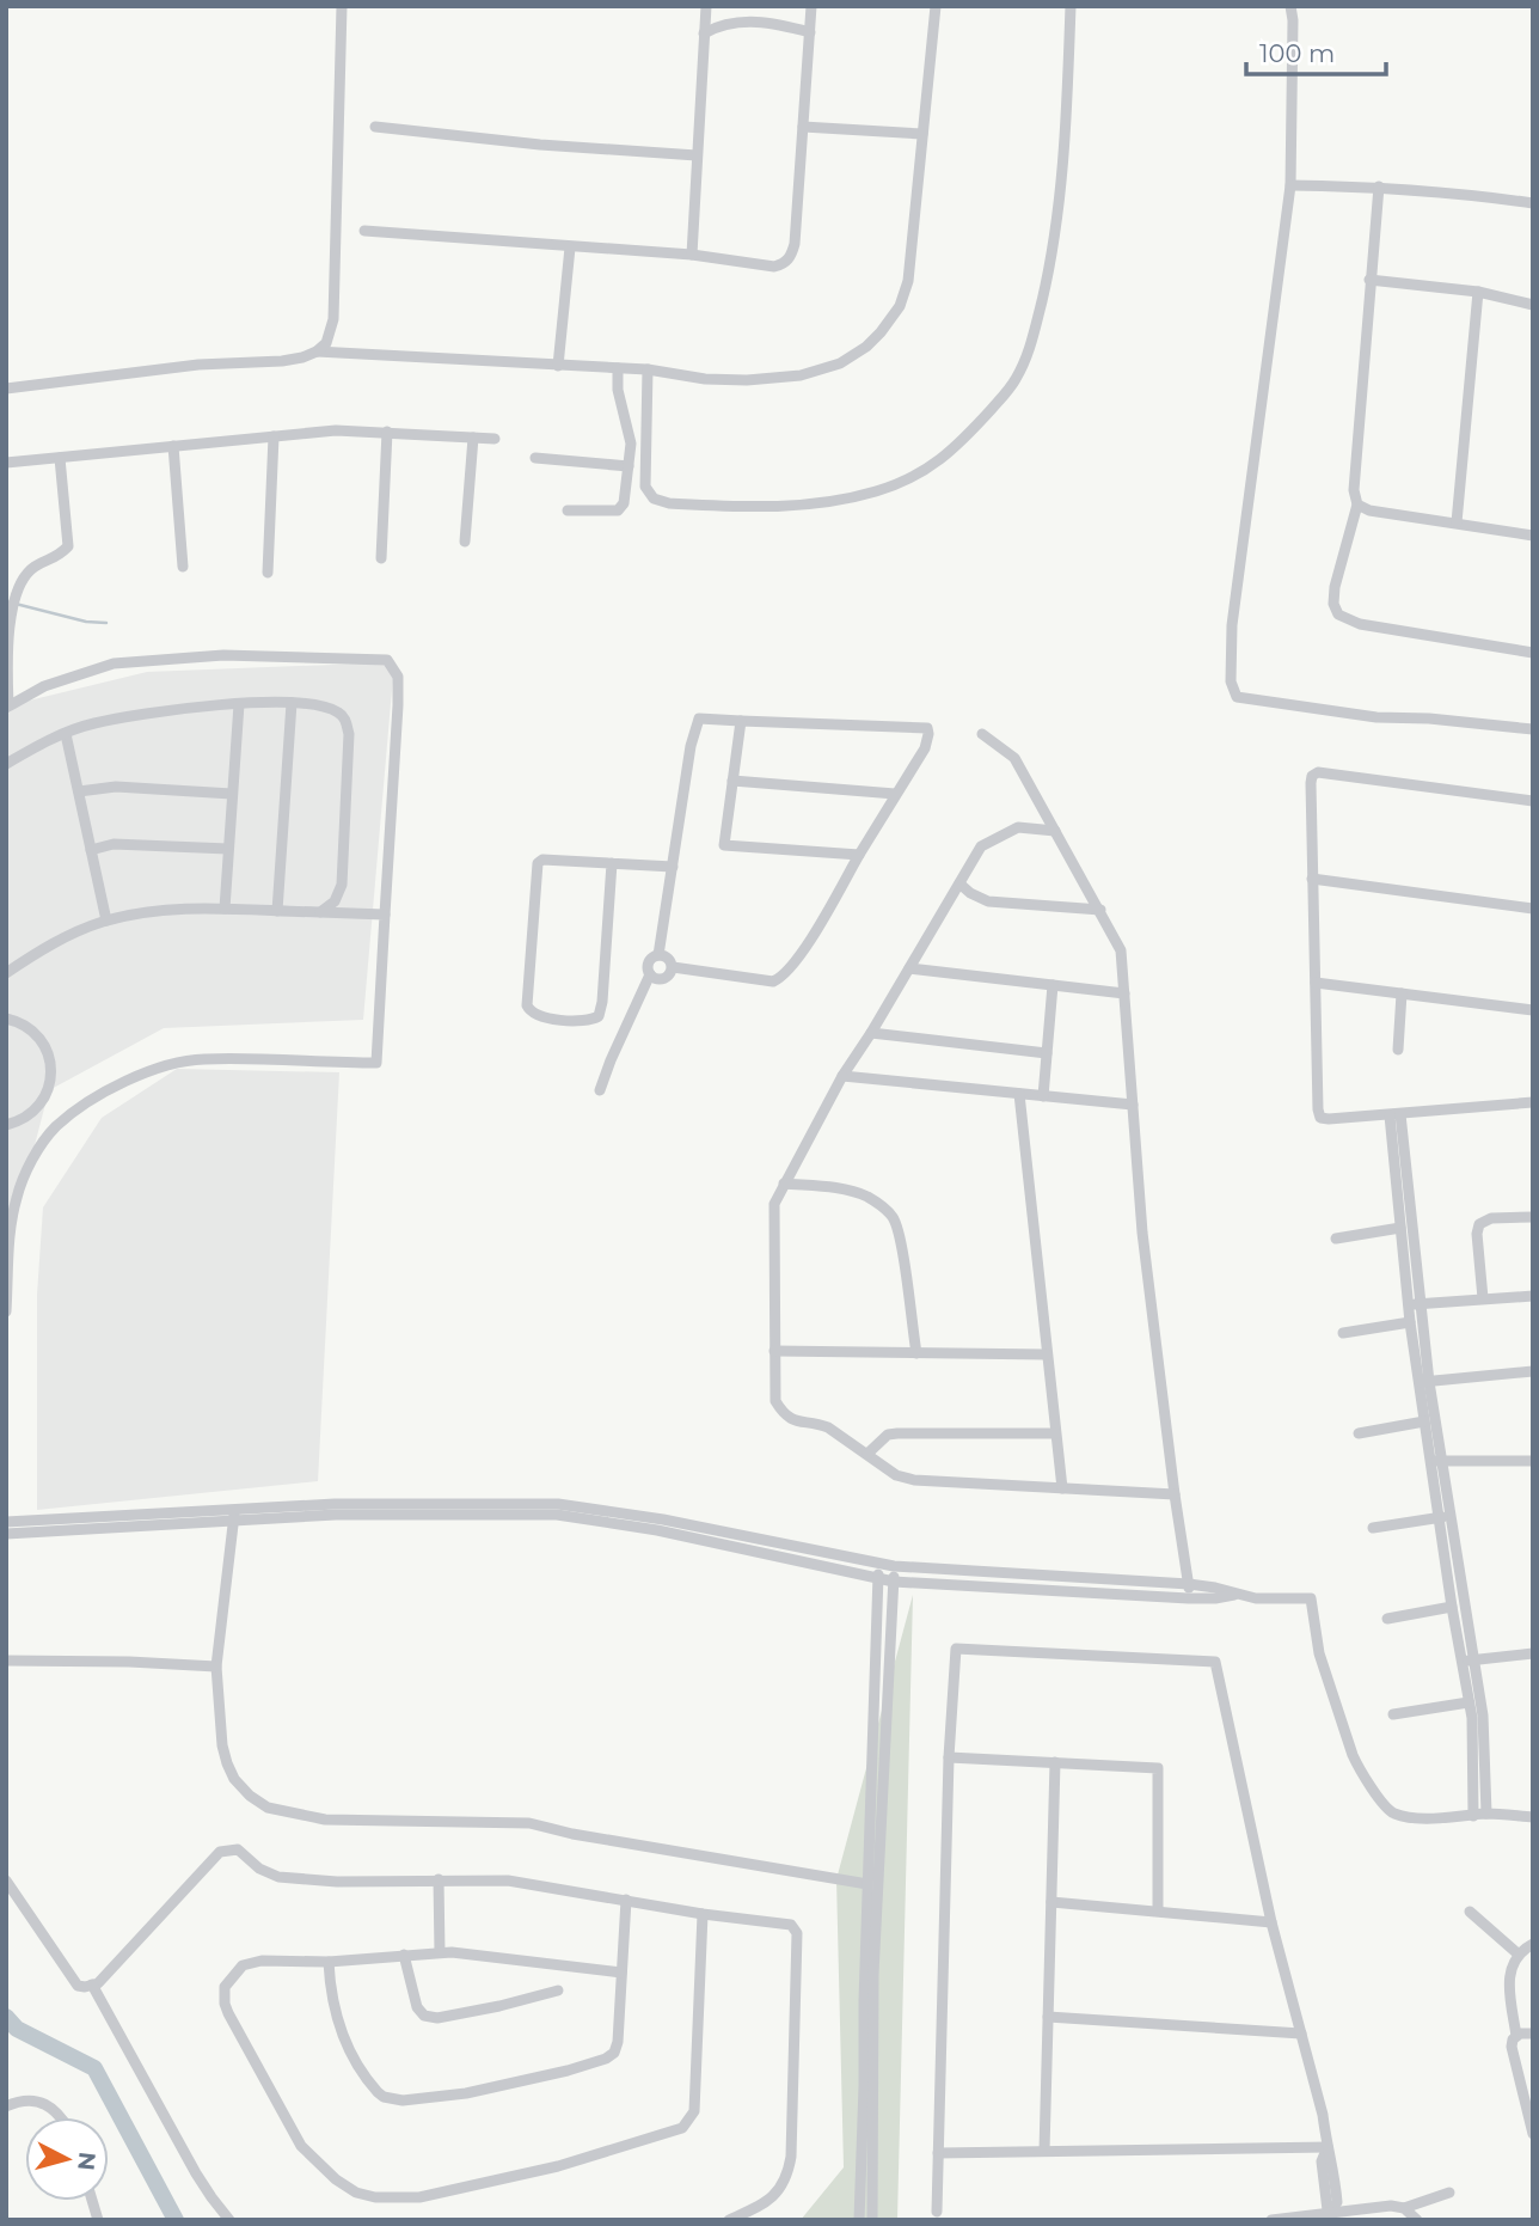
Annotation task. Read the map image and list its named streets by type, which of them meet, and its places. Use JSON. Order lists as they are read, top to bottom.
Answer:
{
  "scale_bar": "100 m",
  "north": "right"
}
